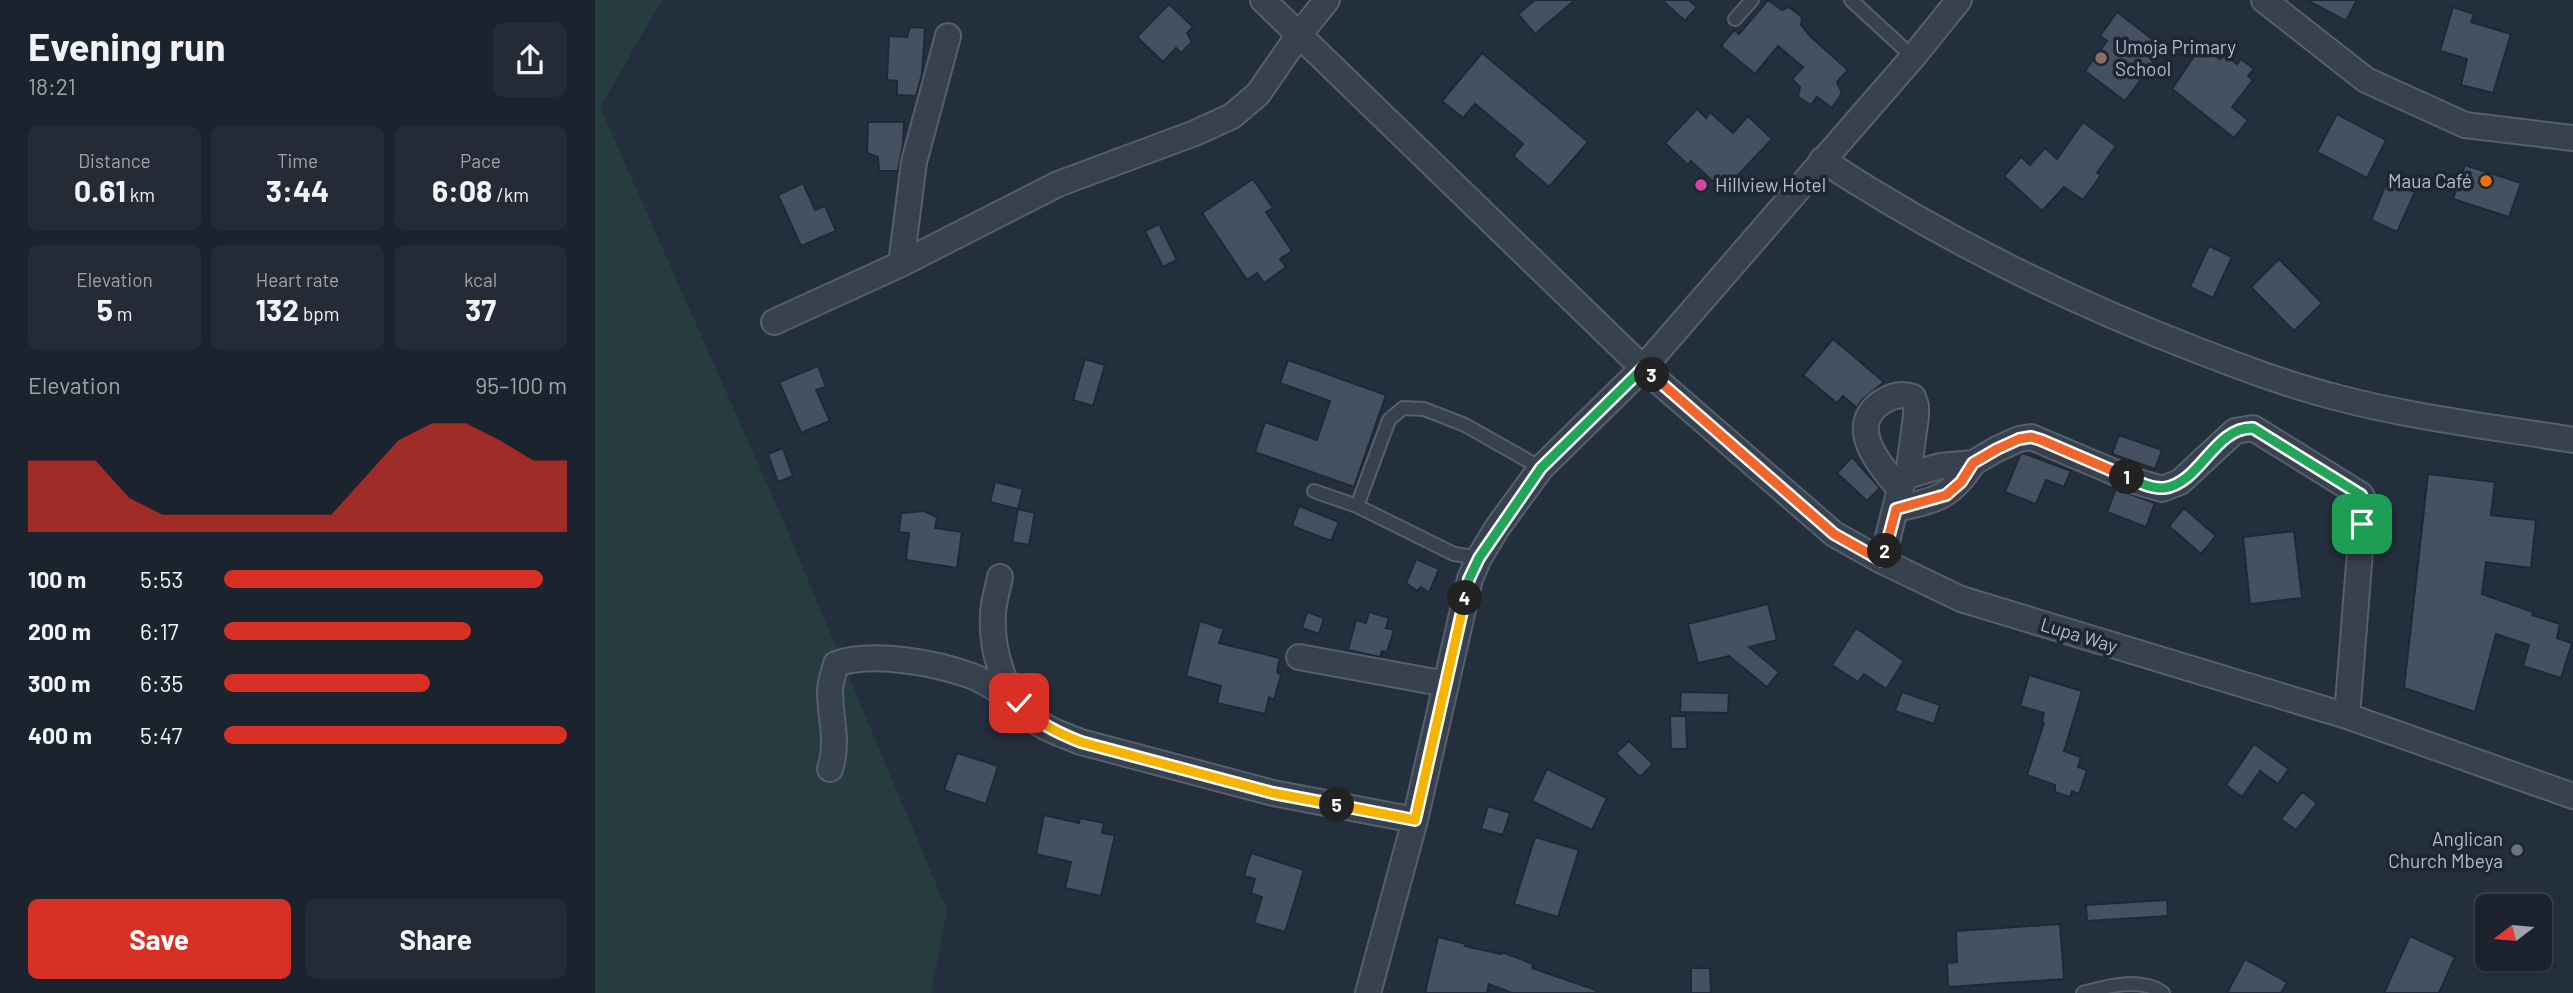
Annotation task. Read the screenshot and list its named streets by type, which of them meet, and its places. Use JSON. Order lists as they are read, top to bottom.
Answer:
{
  "streets": {
    "street": ["Lupa Way"]
  },
  "places": [
    "Umoja Primary School",
    "Maua Café",
    "Hillview Hotel",
    "Anglican Church Mbeya"
  ],
  "north": "left",
  "page": {
    "heading": ["Evening run", "18:21"],
    "stats": [
      ["Distance", "0.61 km"],
      ["Time", "3:44"],
      ["Pace", "6:08 /km"],
      ["Elevation", "5 m"],
      ["Heart rate", "132 bpm"],
      ["kcal", "37"]
    ],
    "chart": ["Elevation", "95–100 m"],
    "pins": [
      "3",
      "1",
      "2",
      "4",
      "5"
    ],
    "list": [
      {
        "name": "100 m",
        "note": "5:53"
      },
      {
        "name": "200 m",
        "note": "6:17"
      },
      {
        "name": "300 m",
        "note": "6:35"
      },
      {
        "name": "400 m",
        "note": "5:47"
      }
    ],
    "buttons": ["Save", "Share"]
  }
}
